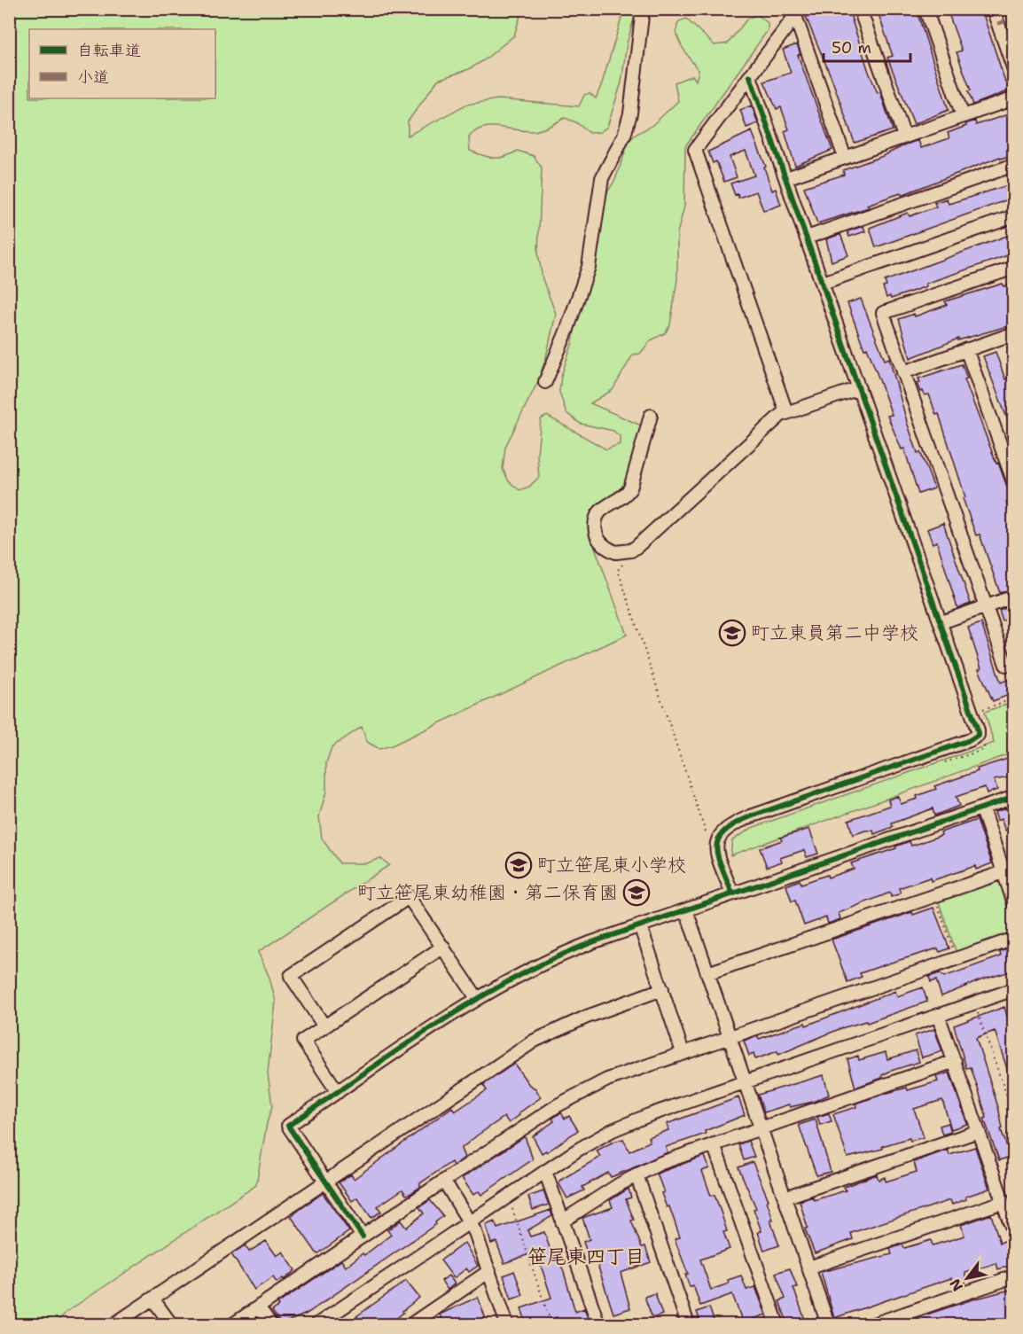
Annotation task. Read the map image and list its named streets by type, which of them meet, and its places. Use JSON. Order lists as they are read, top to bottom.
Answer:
{
  "districts": ["笹尾東四丁目"],
  "places": {
    "school or university": ["町立東員第二中学校", "町立笹尾東小学校", "町立笹尾東幼稚園・第二保育園"]
  },
  "legend": ["自転車道", "小道"],
  "scale_bar": "50 m",
  "north": "bottom left"
}
